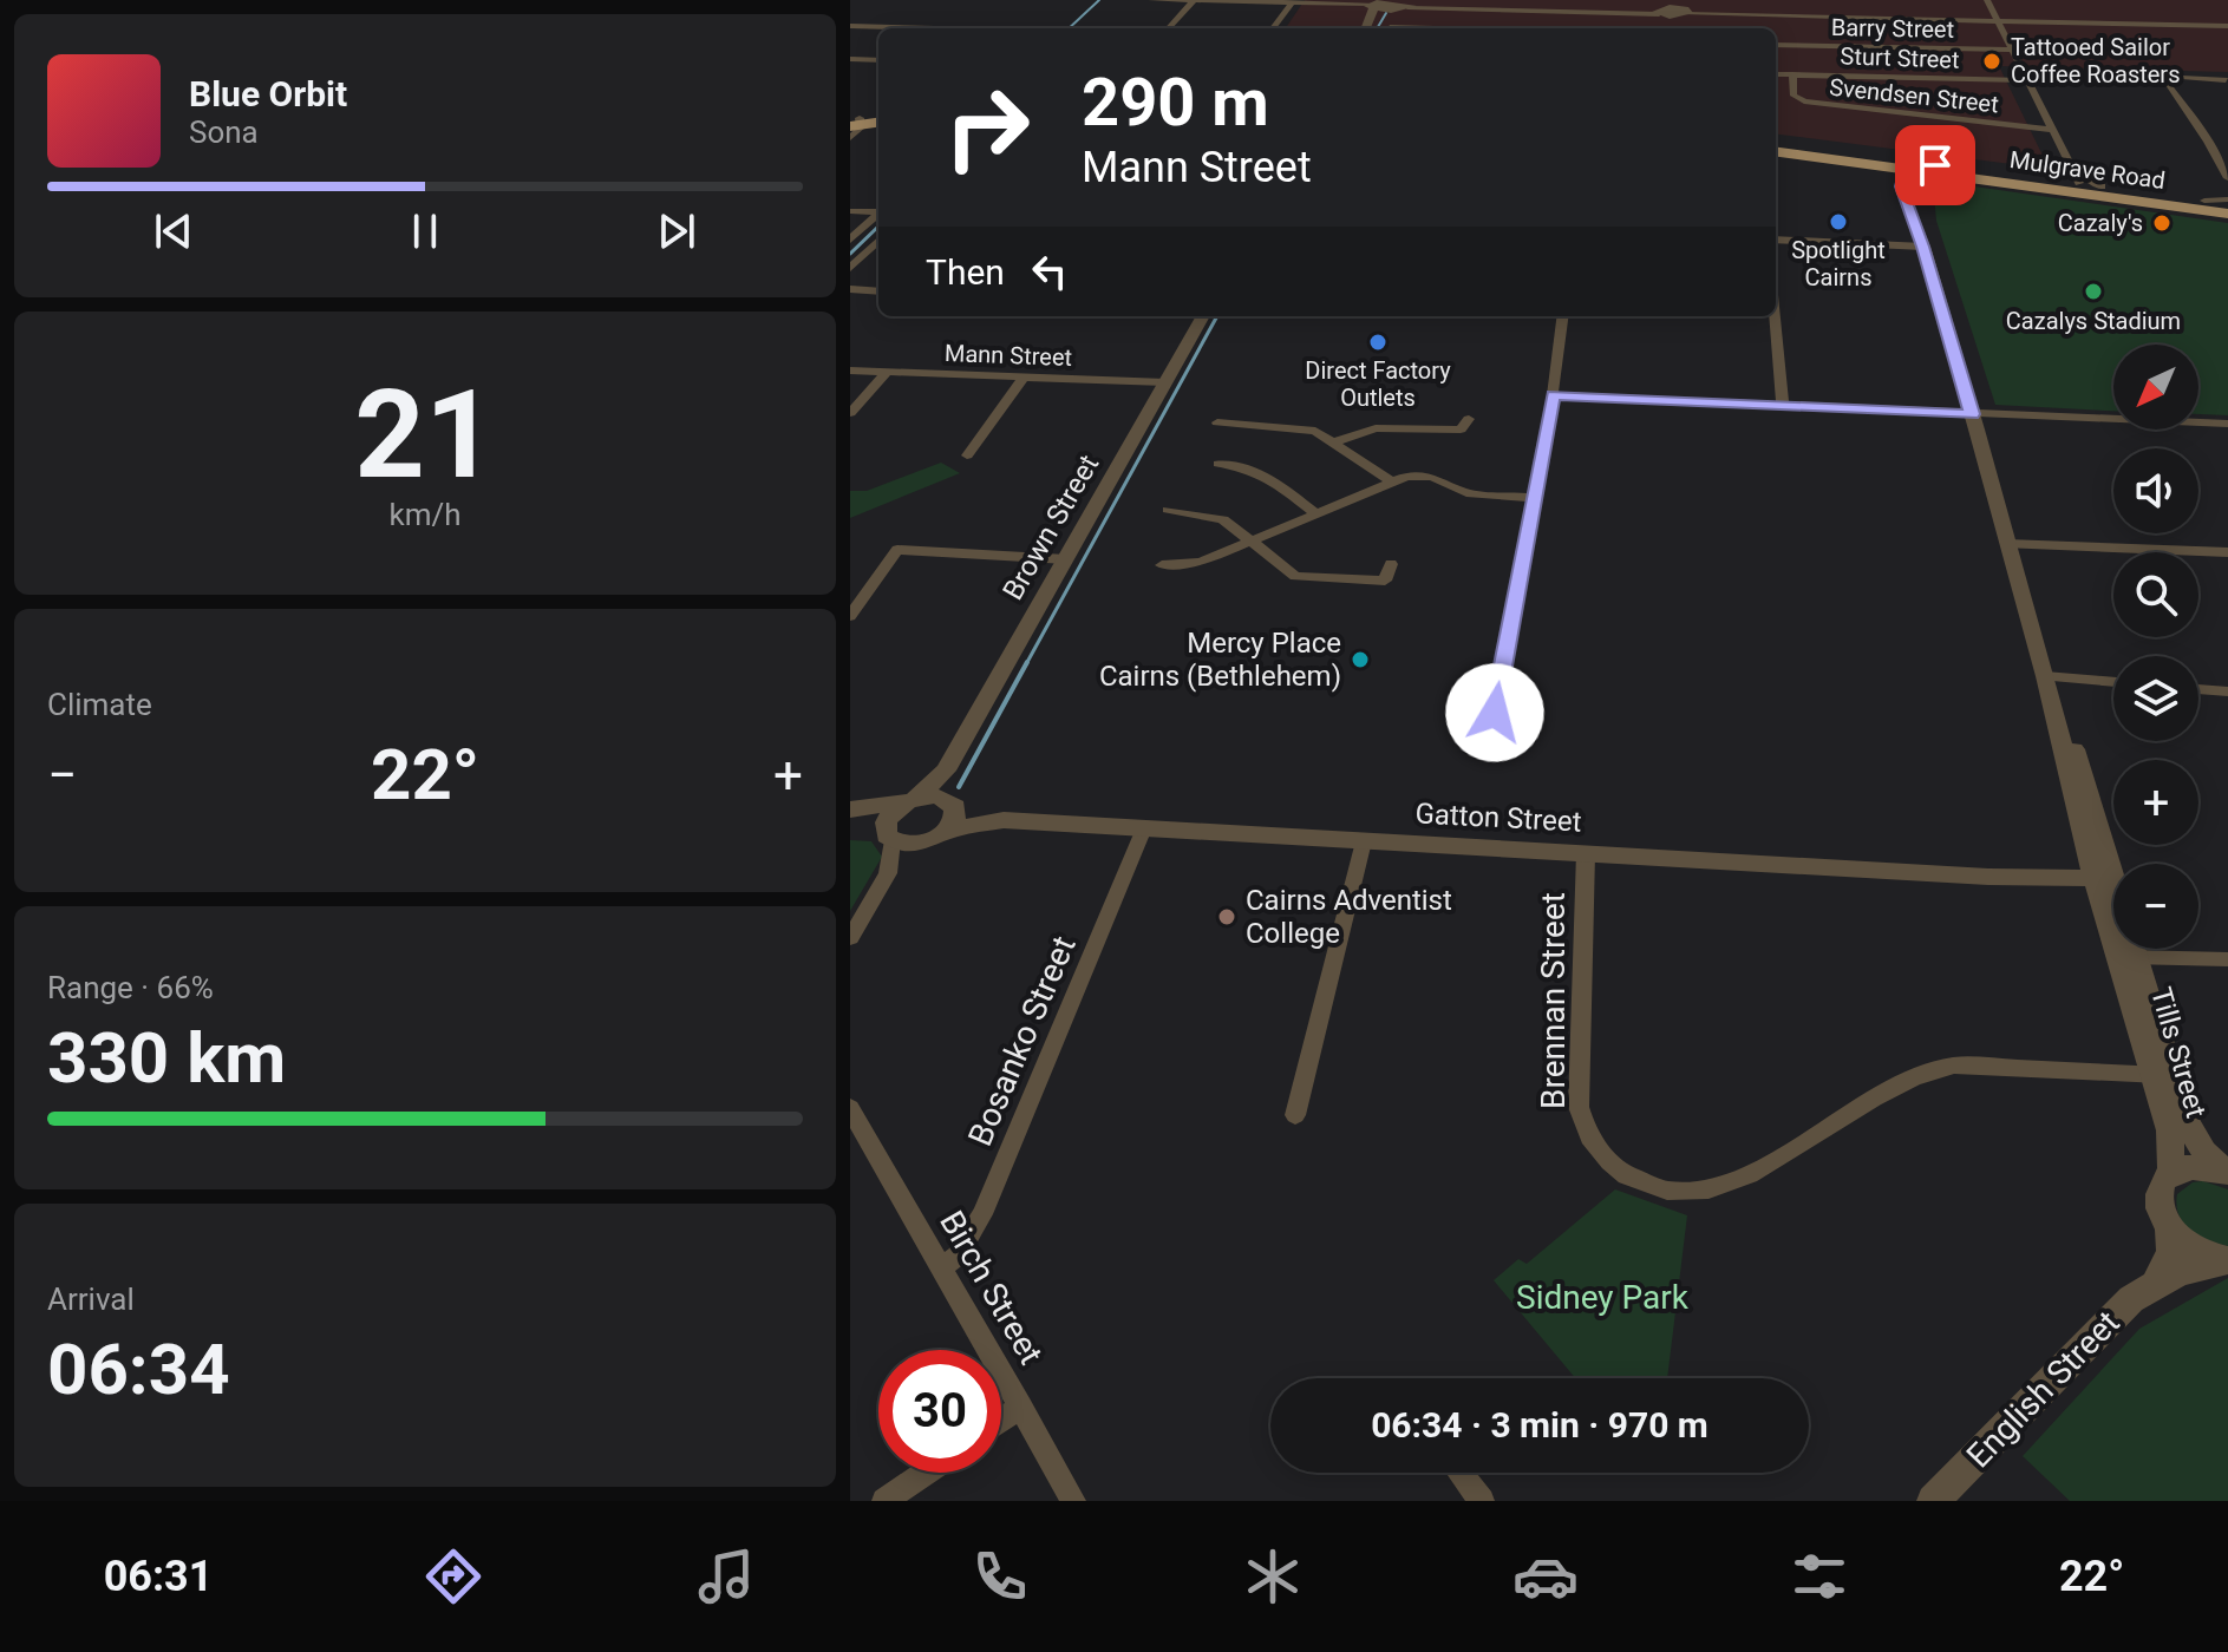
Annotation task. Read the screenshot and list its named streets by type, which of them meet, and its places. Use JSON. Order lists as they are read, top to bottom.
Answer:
{
  "streets": {
    "main road": ["Mulgrave Road"],
    "street": [
      "Barry Street",
      "Sturt Street",
      "Svendsen Street",
      "Mann Street",
      "Brown Street",
      "Gatton Street",
      "Brennan Street",
      "Bosanko Street",
      "Tills Street",
      "Birch Street",
      "English Street"
    ]
  },
  "crossings": [
    ["Sturt Street", "Svendsen Street"],
    ["Mulgrave Road", "Tills Street"],
    ["Mann Street", "Brown Street"],
    ["Brown Street", "Gatton Street"],
    ["Gatton Street", "Brennan Street"],
    ["Gatton Street", "Bosanko Street"],
    ["Gatton Street", "Tills Street"],
    ["Brennan Street", "Tills Street"],
    ["Bosanko Street", "Birch Street"]
  ],
  "parks": ["Sidney Park"],
  "places": [
    "Tattooed Sailor Coffee Roasters",
    "Spotlight Cairns",
    "Cazaly's",
    "Cazalys Stadium",
    "Direct Factory Outlets",
    "Mercy Place Cairns (Bethlehem)",
    "Cairns Adventist College"
  ],
  "north": "bottom left",
  "page": {
    "turn": ["290 m", "Mann Street"],
    "song": ["Blue Orbit", "Sona"],
    "then": "Then",
    "tile": [
      ["21", "km/h"],
      "Climate",
      ["Range · 66%", "330 km"],
      ["Arrival", "06:34"]
    ],
    "map_buttons": ["+", "−"],
    "heat": ["−", "22°", "+"],
    "limit": "30",
    "trip": "06:34 · 3 min · 970 m",
    "tabs": ["06:31", "22°"]
  }
}
